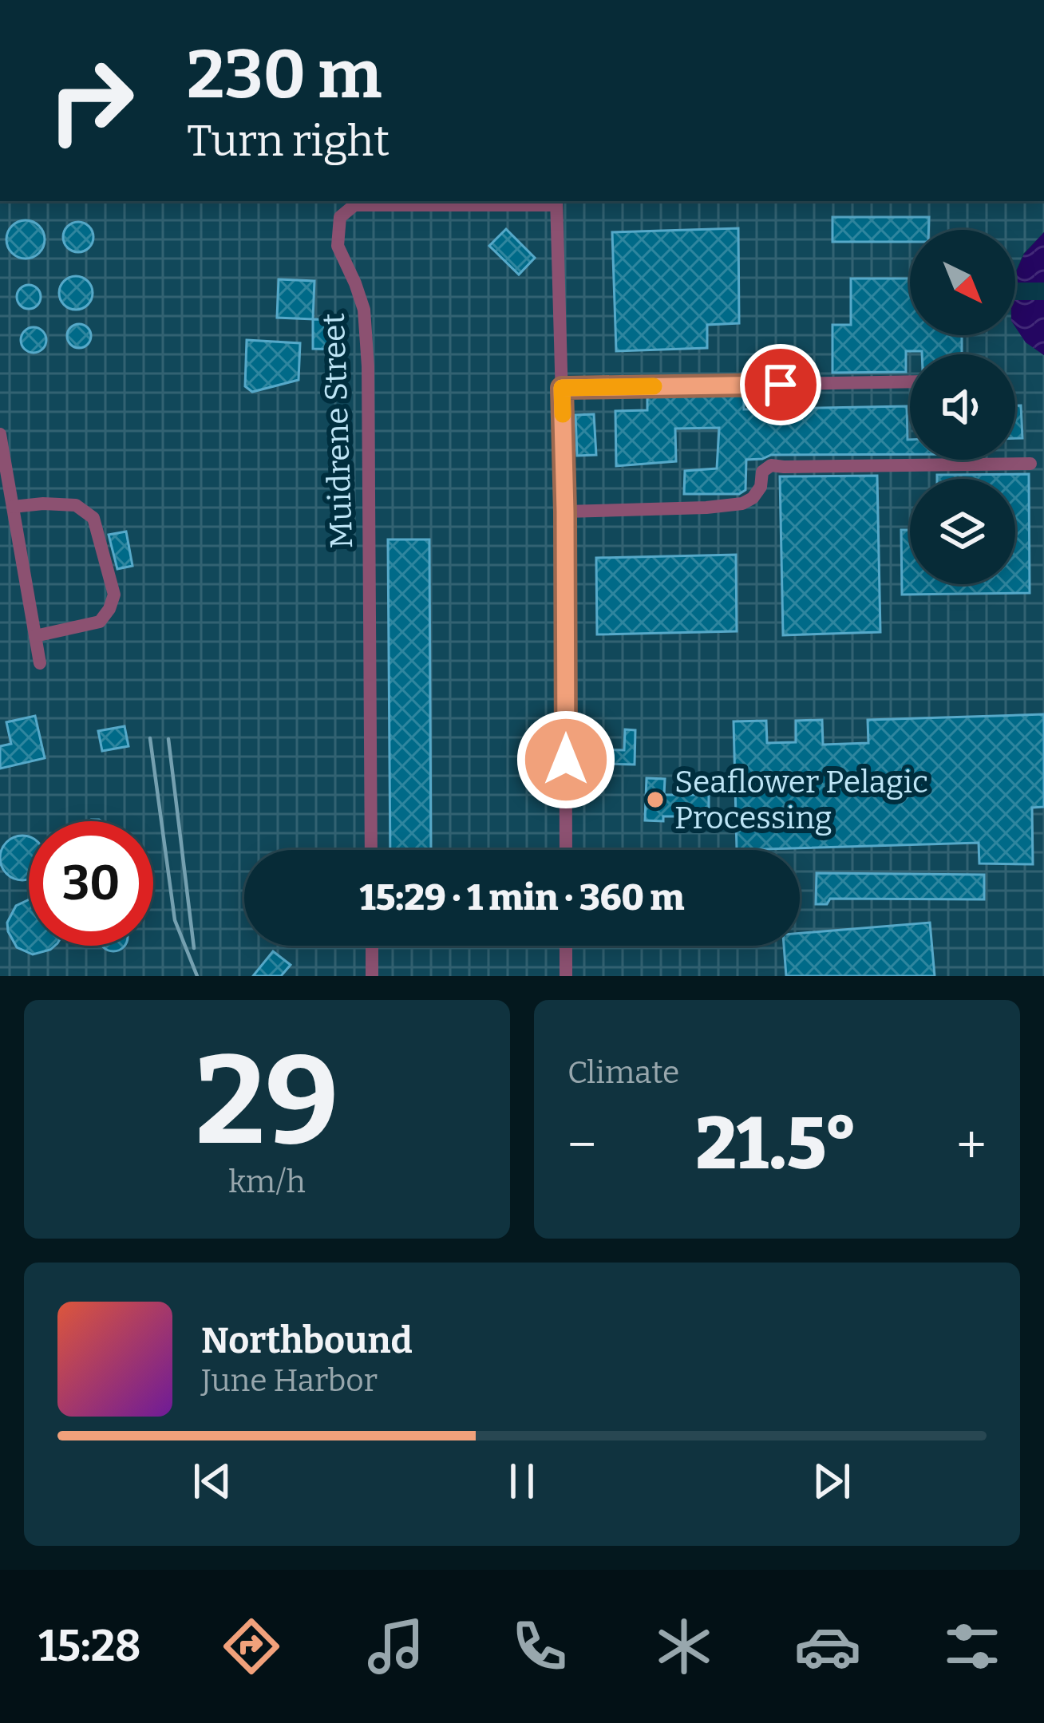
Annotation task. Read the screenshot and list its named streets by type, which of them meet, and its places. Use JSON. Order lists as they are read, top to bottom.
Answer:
{
  "streets": {
    "street": ["Muidrene Street"]
  },
  "places": ["Seaflower Pelagic Processing"],
  "north": "bottom right",
  "page": {
    "turn": ["230 m", "Turn right"],
    "limit": "30",
    "trip": "15:29 · 1 min · 360 m",
    "tile": [
      ["29", "km/h"],
      "Climate"
    ],
    "heat": ["−", "21.5°", "+"],
    "song": ["Northbound", "June Harbor"],
    "tabs": "15:28"
  }
}
